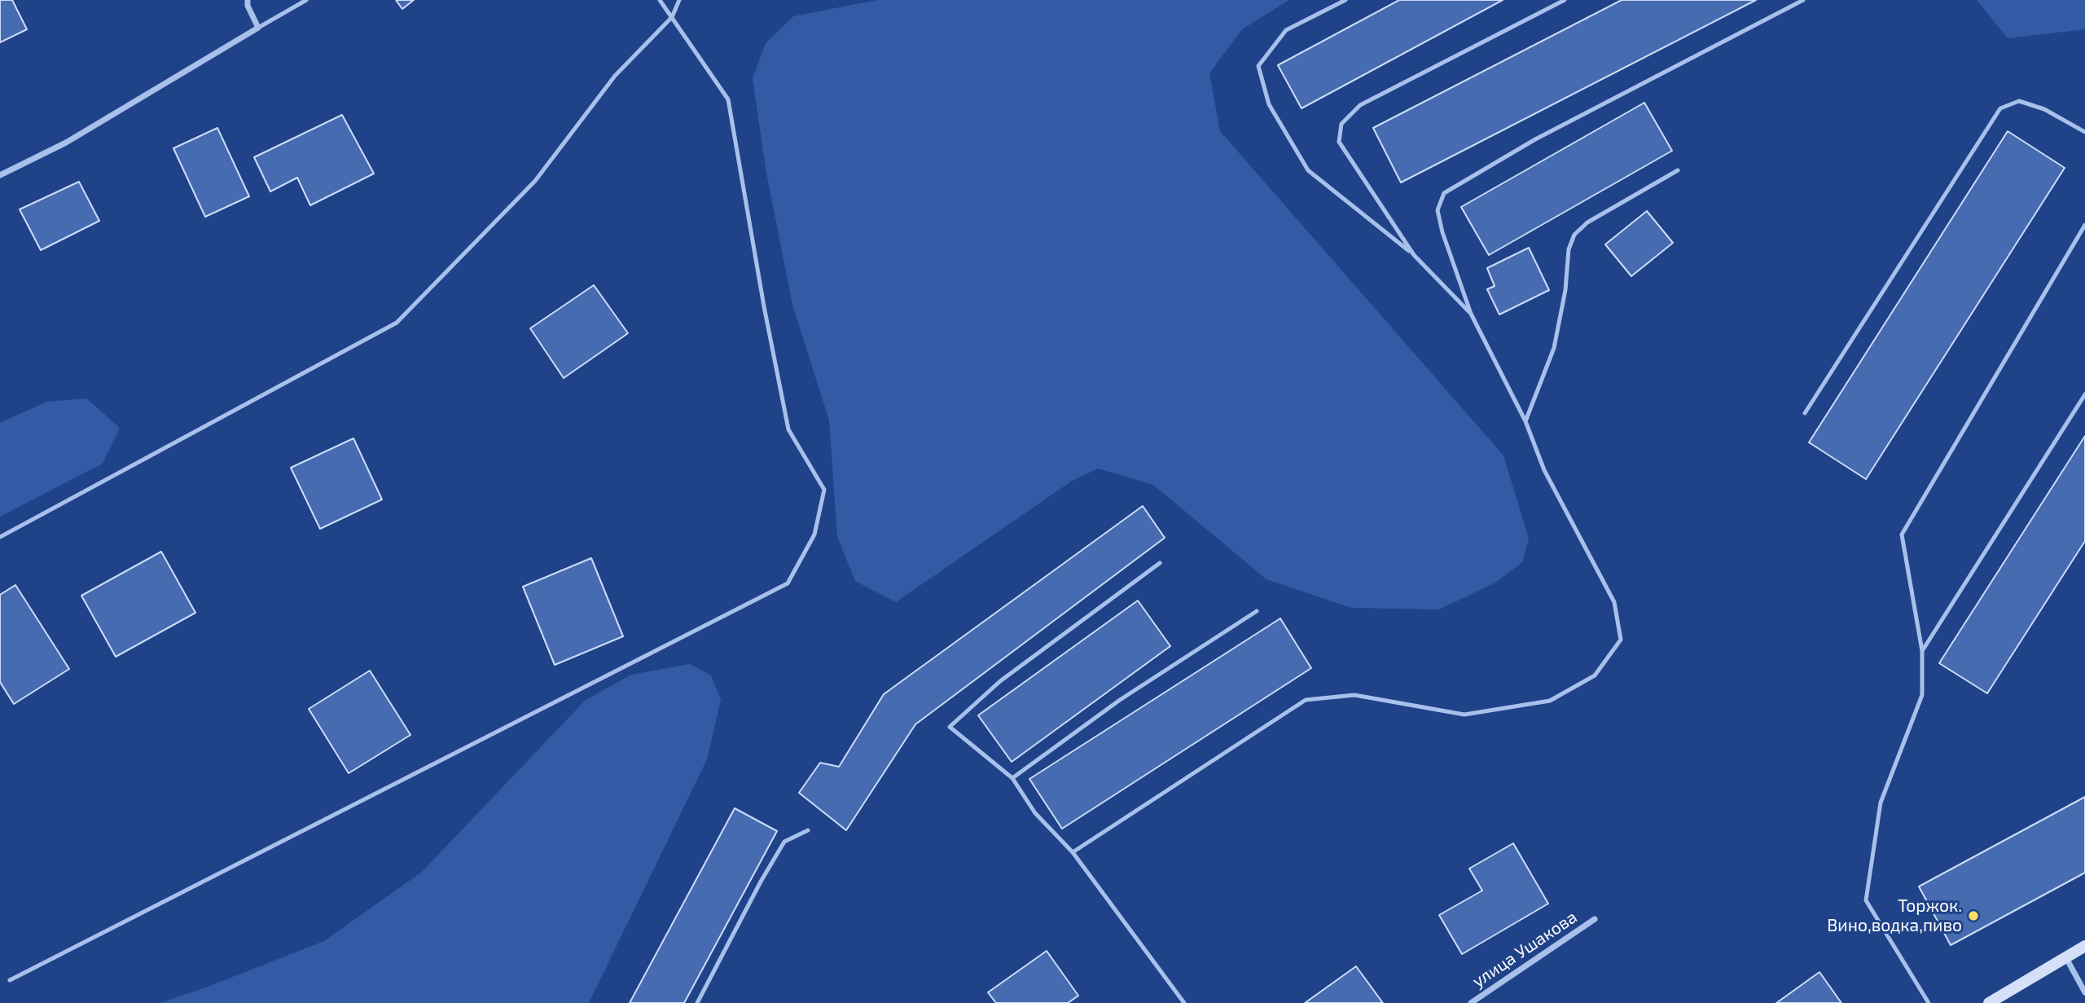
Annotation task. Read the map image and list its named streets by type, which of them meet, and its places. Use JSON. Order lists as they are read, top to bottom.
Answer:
{
  "streets": {
    "street": ["улица Ушакова"]
  },
  "places": ["Торжок. Вино,водка,пиво"]
}
